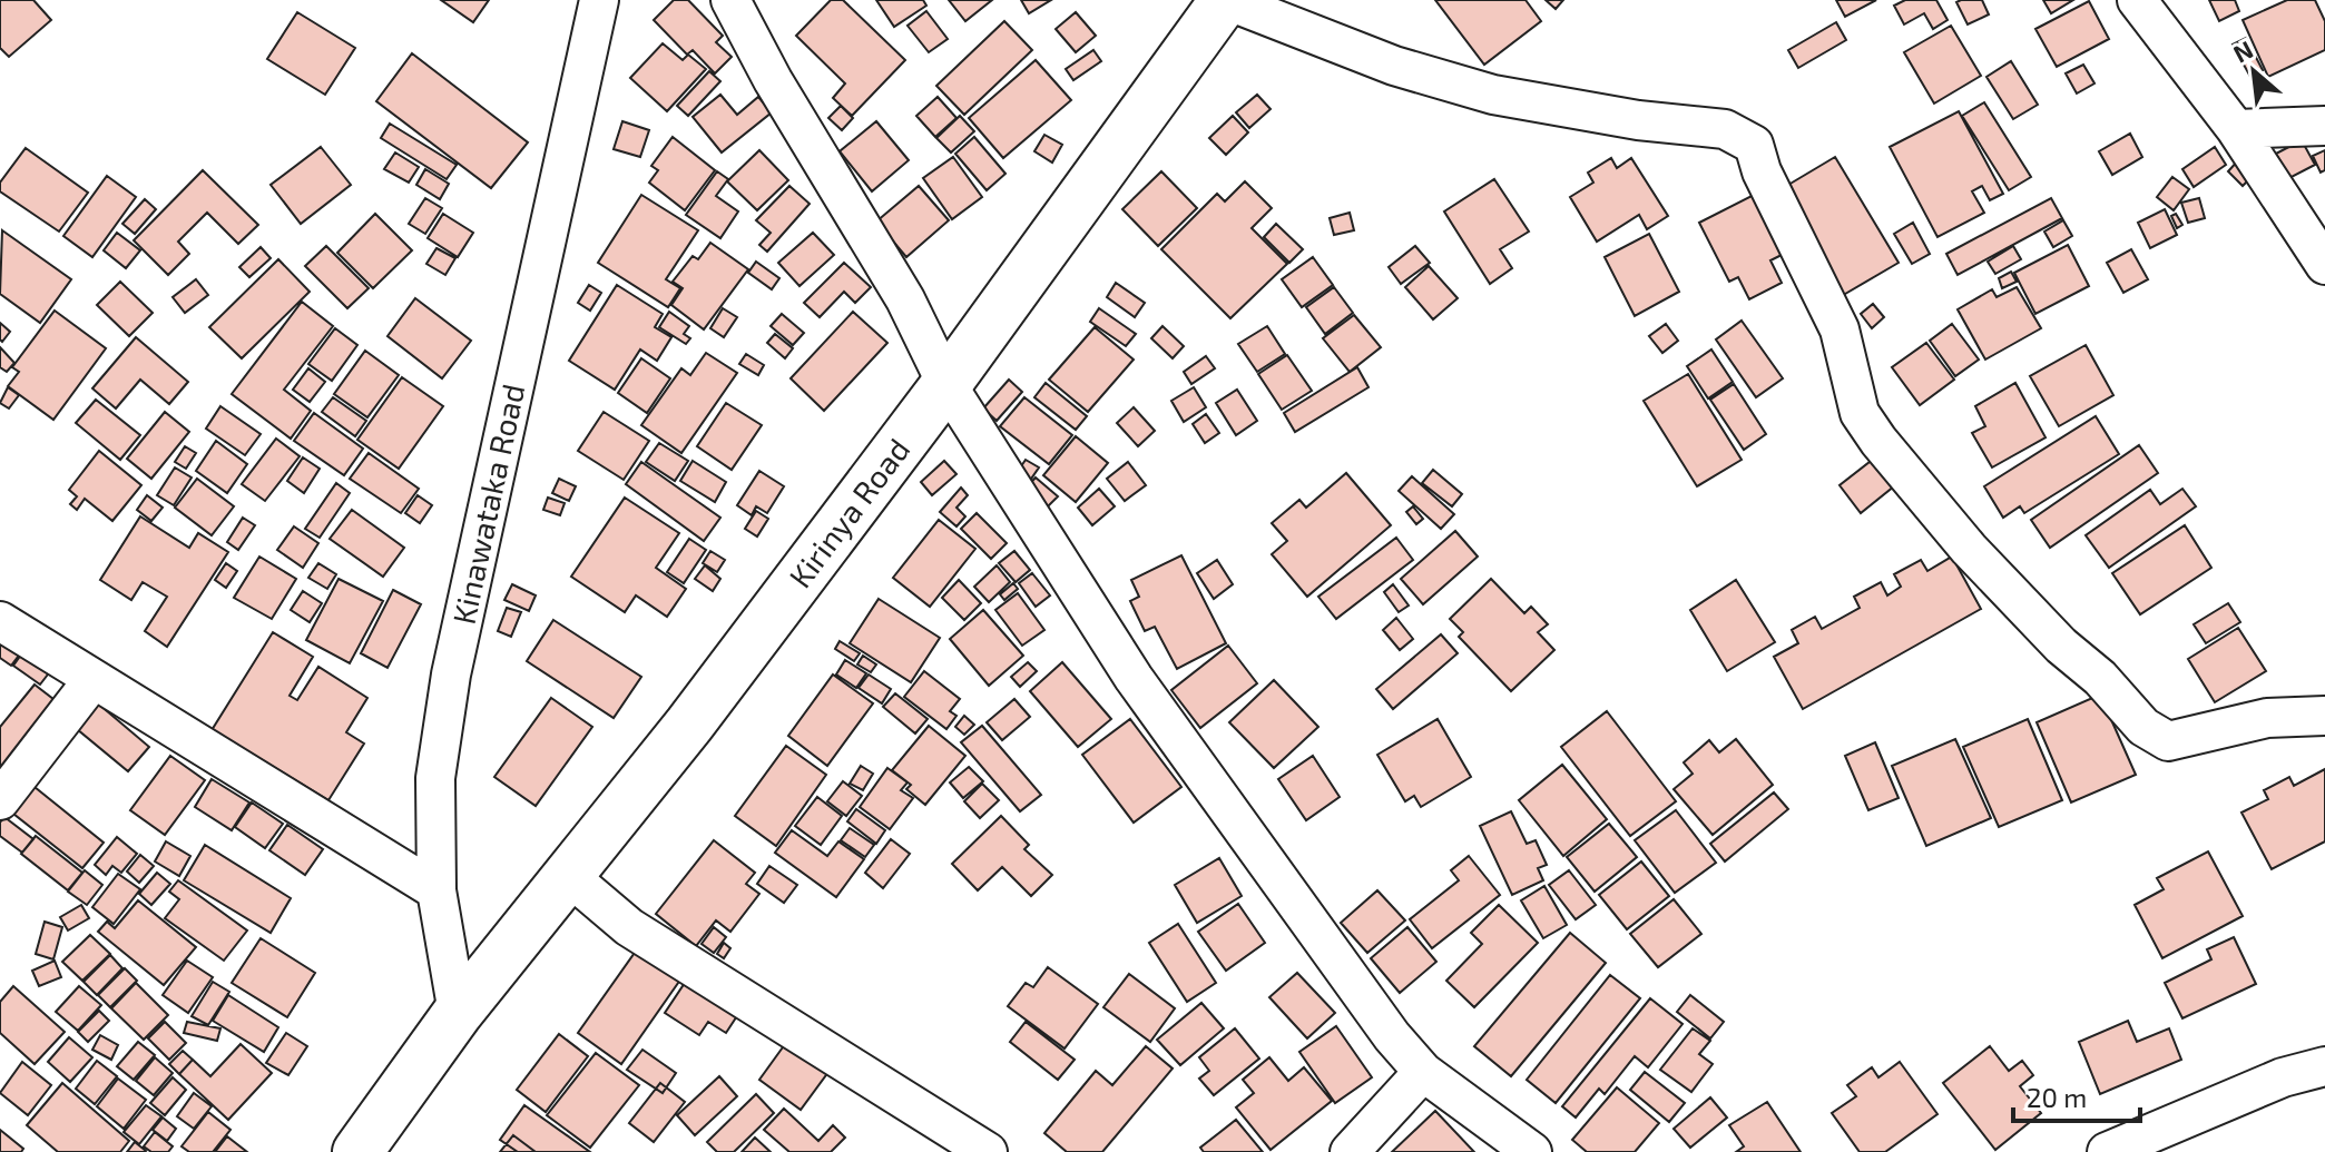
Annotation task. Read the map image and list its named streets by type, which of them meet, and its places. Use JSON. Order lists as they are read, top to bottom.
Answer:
{
  "streets": {
    "main road": ["Kirinya Road"],
    "street": ["Kinawataka Road"]
  },
  "crossings": [
    ["Kinawataka Road", "Kirinya Road"]
  ],
  "scale_bar": "20 m",
  "north": "top left"
}
